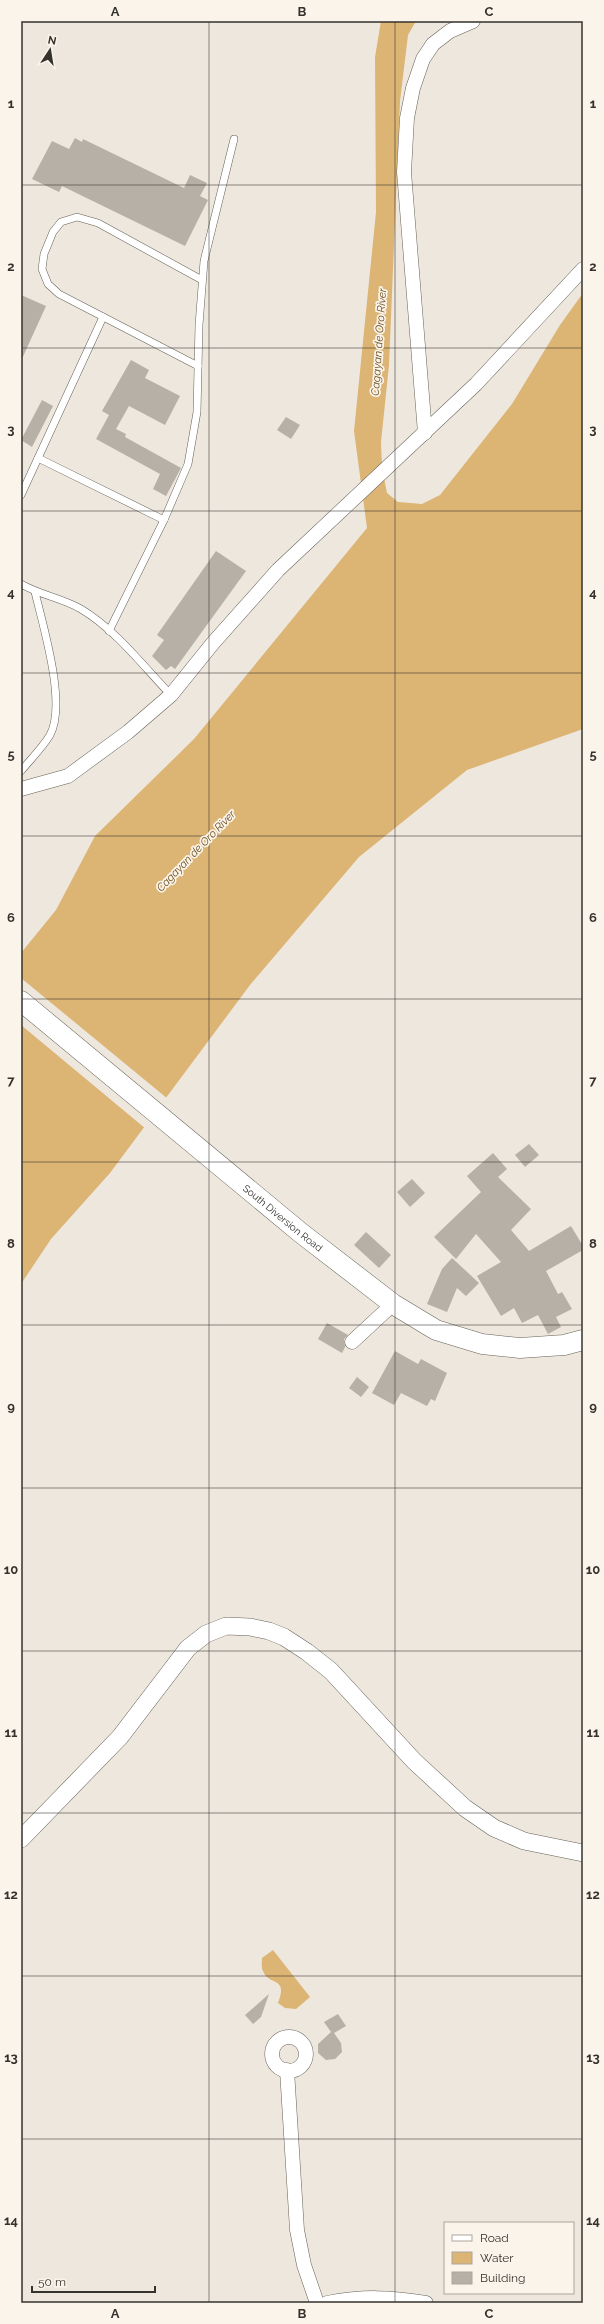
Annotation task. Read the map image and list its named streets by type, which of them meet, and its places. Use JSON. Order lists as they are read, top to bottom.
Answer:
{
  "streets": {
    "main road": ["South Diversion Road"]
  },
  "water": ["Cagayan de Oro River"],
  "legend": ["Road", "Water", "Building"],
  "scale_bar": "50 m",
  "north": "top",
  "grid": {
    "columns": ["A", "B", "C"],
    "rows": [
      "1",
      "2",
      "3",
      "4",
      "5",
      "6",
      "7",
      "8",
      "9",
      "10",
      "11",
      "12",
      "13",
      "14"
    ]
  }
}
